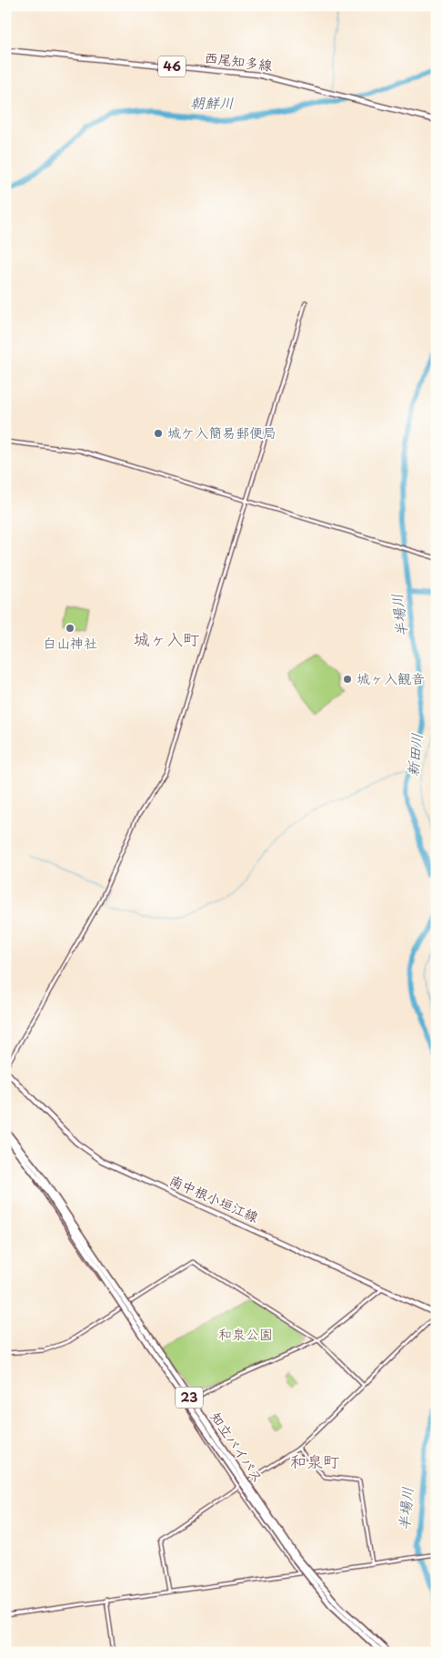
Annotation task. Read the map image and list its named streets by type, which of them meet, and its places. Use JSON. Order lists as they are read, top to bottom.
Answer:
{
  "streets": {
    "highway": ["23", "知立バイパス"],
    "main road": ["西尾知多線", "46", "南中根小垣江線"]
  },
  "districts": ["城ヶ入町", "和泉町"],
  "water": ["朝鮮川", "半場川", "新田川"],
  "parks": ["和泉公園"],
  "places": ["城ケ入簡易郵便局", "白山神社", "城ヶ入観音"]
}
